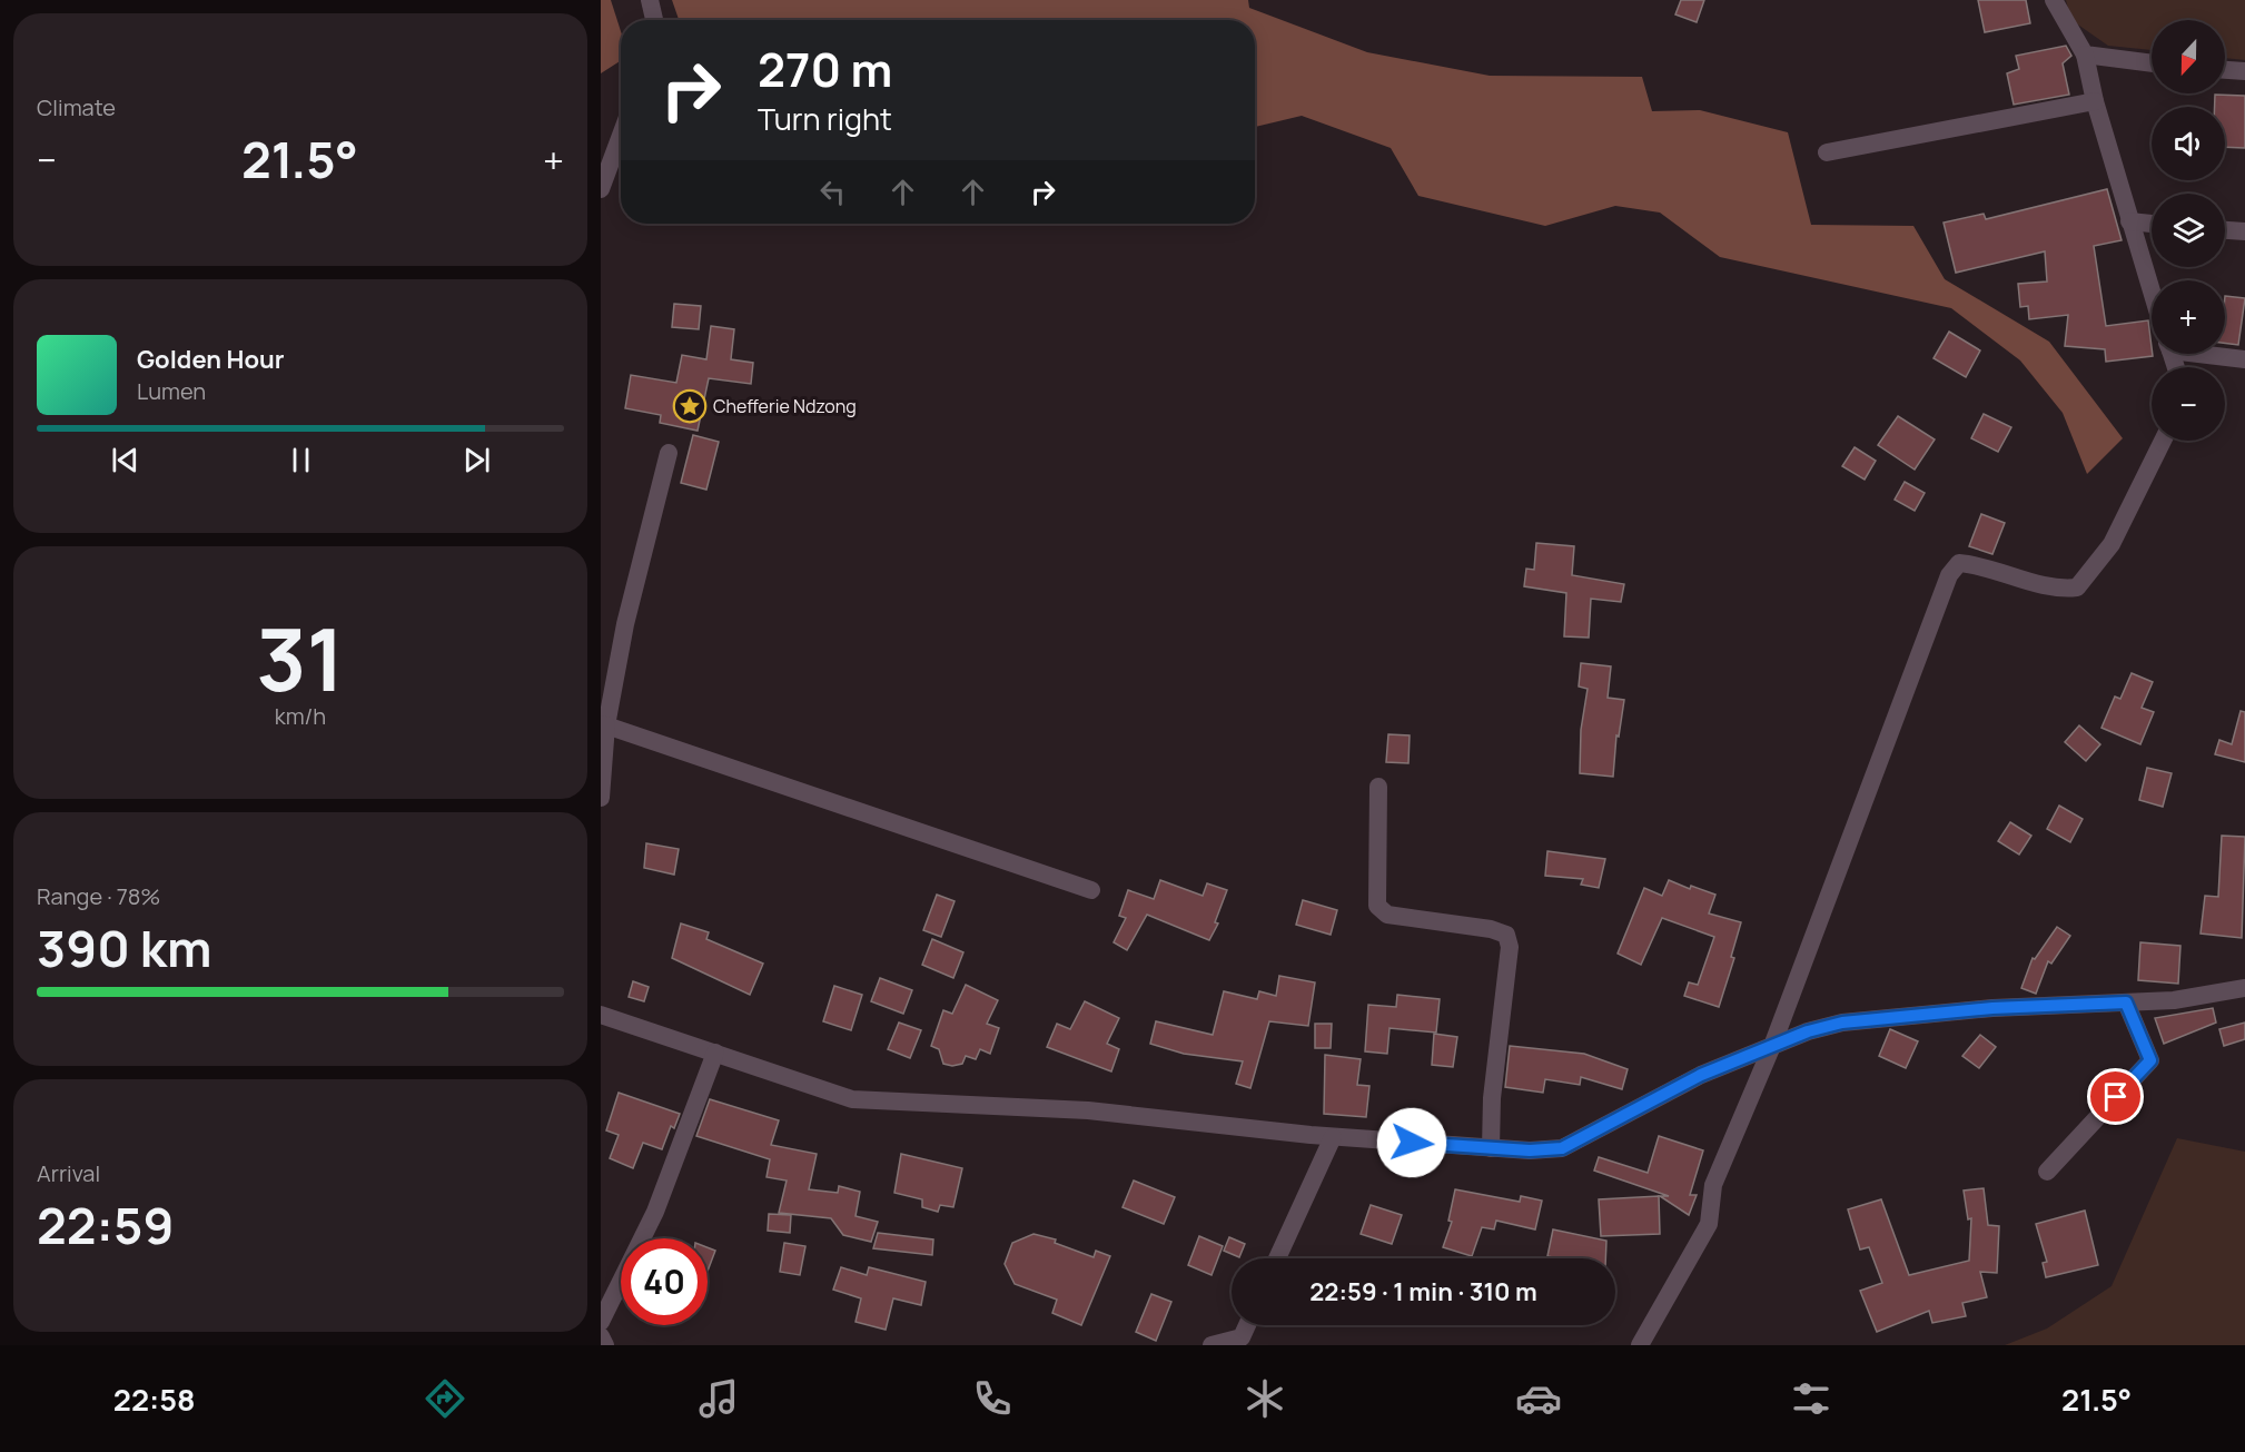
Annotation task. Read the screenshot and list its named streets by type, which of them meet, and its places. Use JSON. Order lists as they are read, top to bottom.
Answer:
{
  "places": {
    "place": ["Chefferie Ndzong"]
  },
  "north": "bottom",
  "page": {
    "tile": [
      "Climate",
      ["31", "km/h"],
      ["Range · 78%", "390 km"],
      ["Arrival", "22:59"]
    ],
    "map_buttons": ["+", "−"],
    "turn": ["270 m", "Turn right"],
    "heat": ["−", "21.5°", "+"],
    "song": ["Golden Hour", "Lumen"],
    "limit": "40",
    "trip": "22:59 · 1 min · 310 m",
    "tabs": ["22:58", "21.5°"]
  }
}
